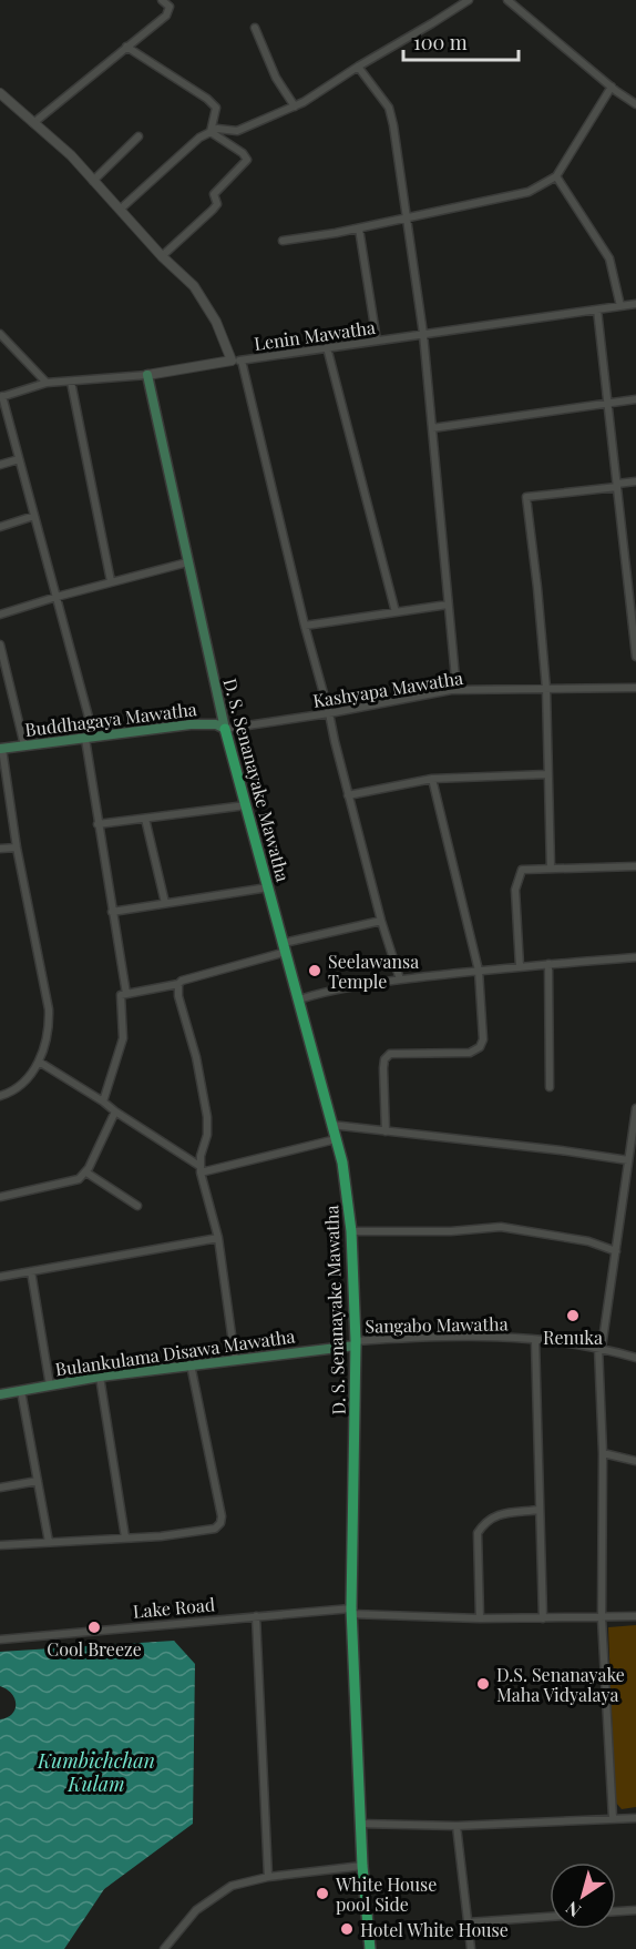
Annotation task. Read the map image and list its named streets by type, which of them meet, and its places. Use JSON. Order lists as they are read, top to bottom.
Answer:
{
  "streets": {
    "main road": ["Buddhagaya Mawatha", "D. S. Senanayake Mawatha", "Bulankulama Disawa Mawatha"],
    "street": [
      "Lenin Mawatha",
      "Kashyapa Mawatha",
      "Sangabo Mawatha",
      "Lake Road"
    ]
  },
  "crossings": [
    ["Lenin Mawatha", "D. S. Senanayake Mawatha"],
    ["Kashyapa Mawatha", "Buddhagaya Mawatha"],
    ["Kashyapa Mawatha", "D. S. Senanayake Mawatha"],
    ["Buddhagaya Mawatha", "D. S. Senanayake Mawatha"],
    ["D. S. Senanayake Mawatha", "Sangabo Mawatha"],
    ["D. S. Senanayake Mawatha", "Bulankulama Disawa Mawatha"],
    ["D. S. Senanayake Mawatha", "Lake Road"],
    ["Sangabo Mawatha", "Bulankulama Disawa Mawatha"]
  ],
  "water": ["Kumbichchan Kulam"],
  "places": [
    "Seelawansa Temple",
    "Renuka",
    "Cool Breeze",
    "D.S. Senanayake Maha Vidyalaya",
    "White House pool Side",
    "Hotel White House"
  ],
  "scale_bar": "100 m",
  "north": "bottom left"
}
